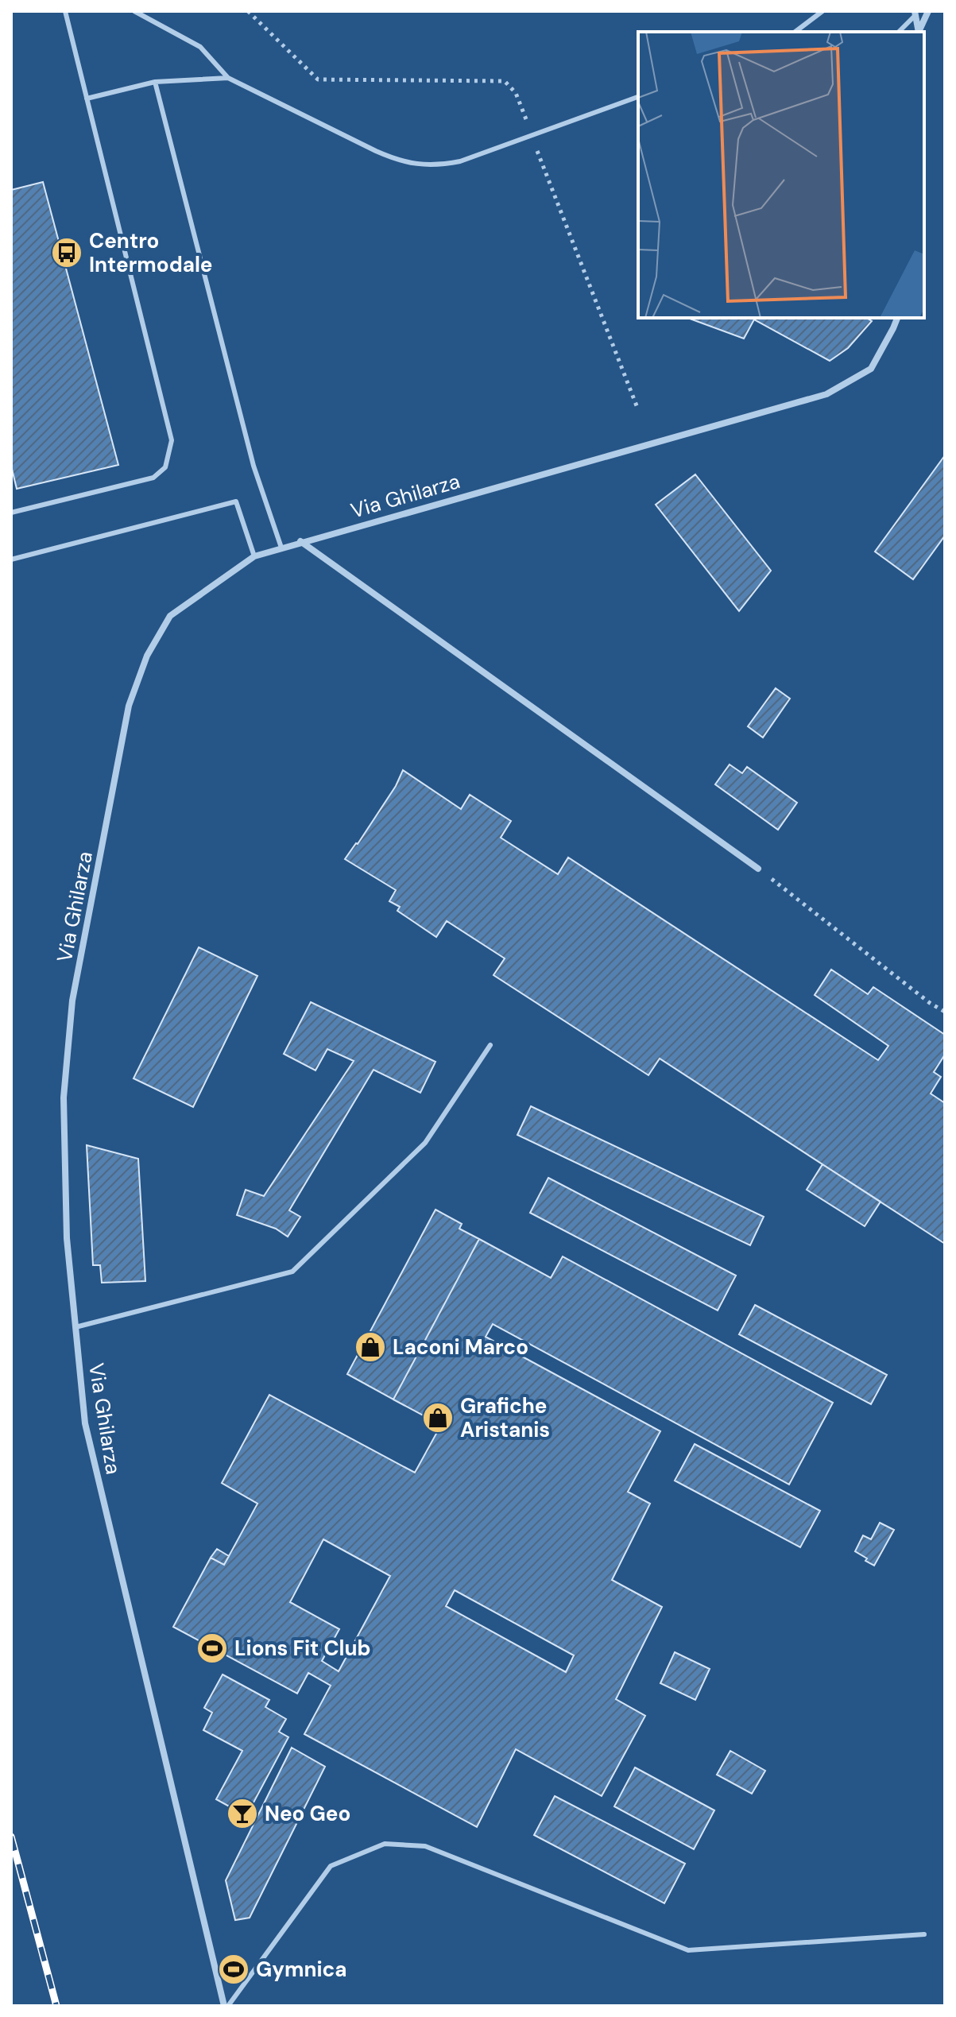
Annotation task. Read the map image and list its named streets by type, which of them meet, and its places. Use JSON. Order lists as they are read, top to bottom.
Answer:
{
  "streets": {
    "street": ["Via Ghilarza"]
  },
  "places": {
    "bus stop": ["Centro Intermodale"],
    "shop": ["Laconi Marco", "Grafiche Aristanis"],
    "sports": ["Lions Fit Club", "Gymnica"],
    "bar": ["Neo Geo"]
  }
}
